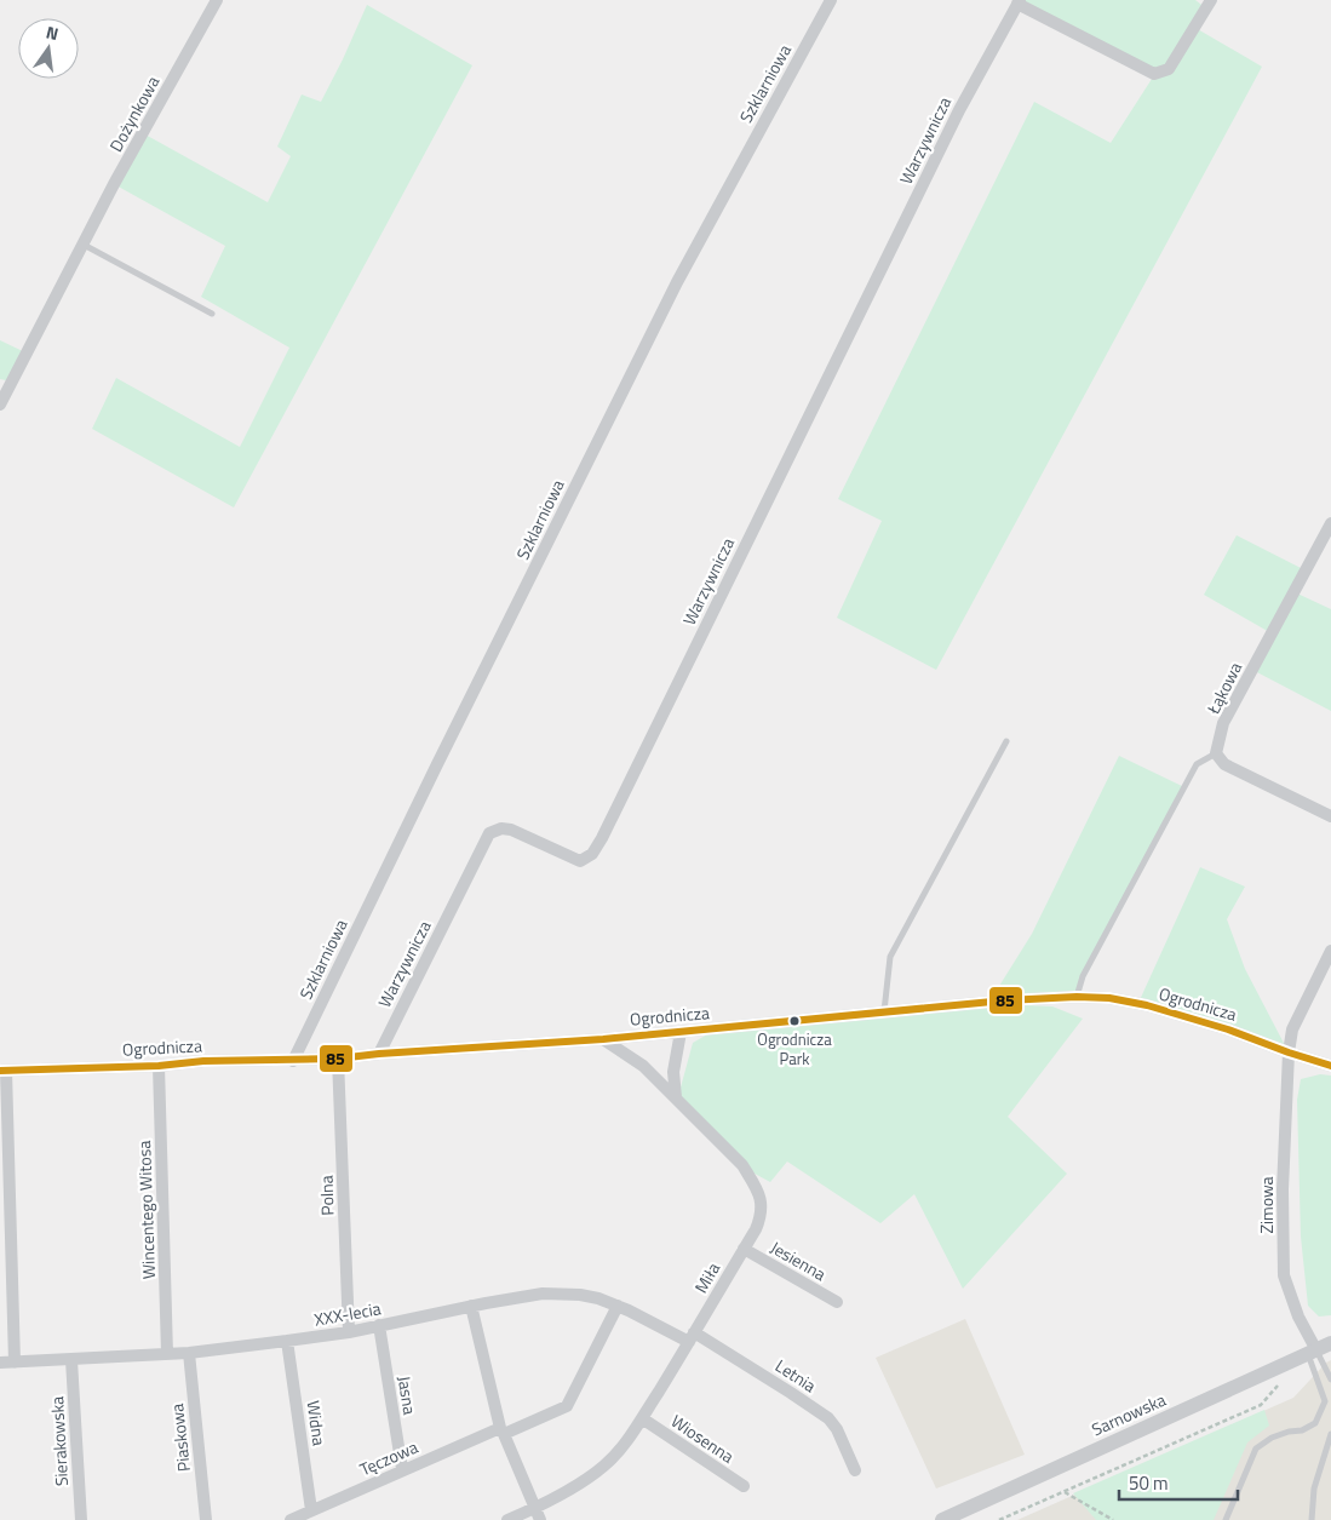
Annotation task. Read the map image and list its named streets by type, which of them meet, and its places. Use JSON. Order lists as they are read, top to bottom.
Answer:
{
  "streets": {
    "street": [
      "Szklarniowa",
      "Dożynkowa",
      "Warzywnicza",
      "Łąkowa",
      "Ogrodnicza",
      "Polna",
      "Zimowa",
      "Wincentego Witosa",
      "Jesienna",
      "Miła",
      "XXX-lecia",
      "Letnia",
      "Jasna",
      "Sarnowska",
      "Widna",
      "Piaskowa",
      "Wiosenna",
      "Sierakowska",
      "Tęczowa"
    ]
  },
  "crossings": [
    ["Szklarniowa", "Ogrodnicza"],
    ["Warzywnicza", "Ogrodnicza"],
    ["Ogrodnicza", "Polna"],
    ["Ogrodnicza", "Zimowa"],
    ["Ogrodnicza", "Wincentego Witosa"],
    ["Ogrodnicza", "Miła"],
    ["Polna", "XXX-lecia"],
    ["Zimowa", "Sarnowska"],
    ["Wincentego Witosa", "XXX-lecia"],
    ["Jesienna", "Miła"],
    ["Miła", "XXX-lecia"],
    ["Miła", "Letnia"],
    ["Miła", "Wiosenna"],
    ["XXX-lecia", "Letnia"],
    ["XXX-lecia", "Jasna"],
    ["XXX-lecia", "Widna"],
    ["XXX-lecia", "Piaskowa"],
    ["XXX-lecia", "Sierakowska"],
    ["XXX-lecia", "Tęczowa"],
    ["Jasna", "Tęczowa"],
    ["Widna", "Tęczowa"]
  ],
  "places": ["Ogrodnicza Park"],
  "lines": ["transit line 85"],
  "scale_bar": "50 m",
  "north": "top"
}
